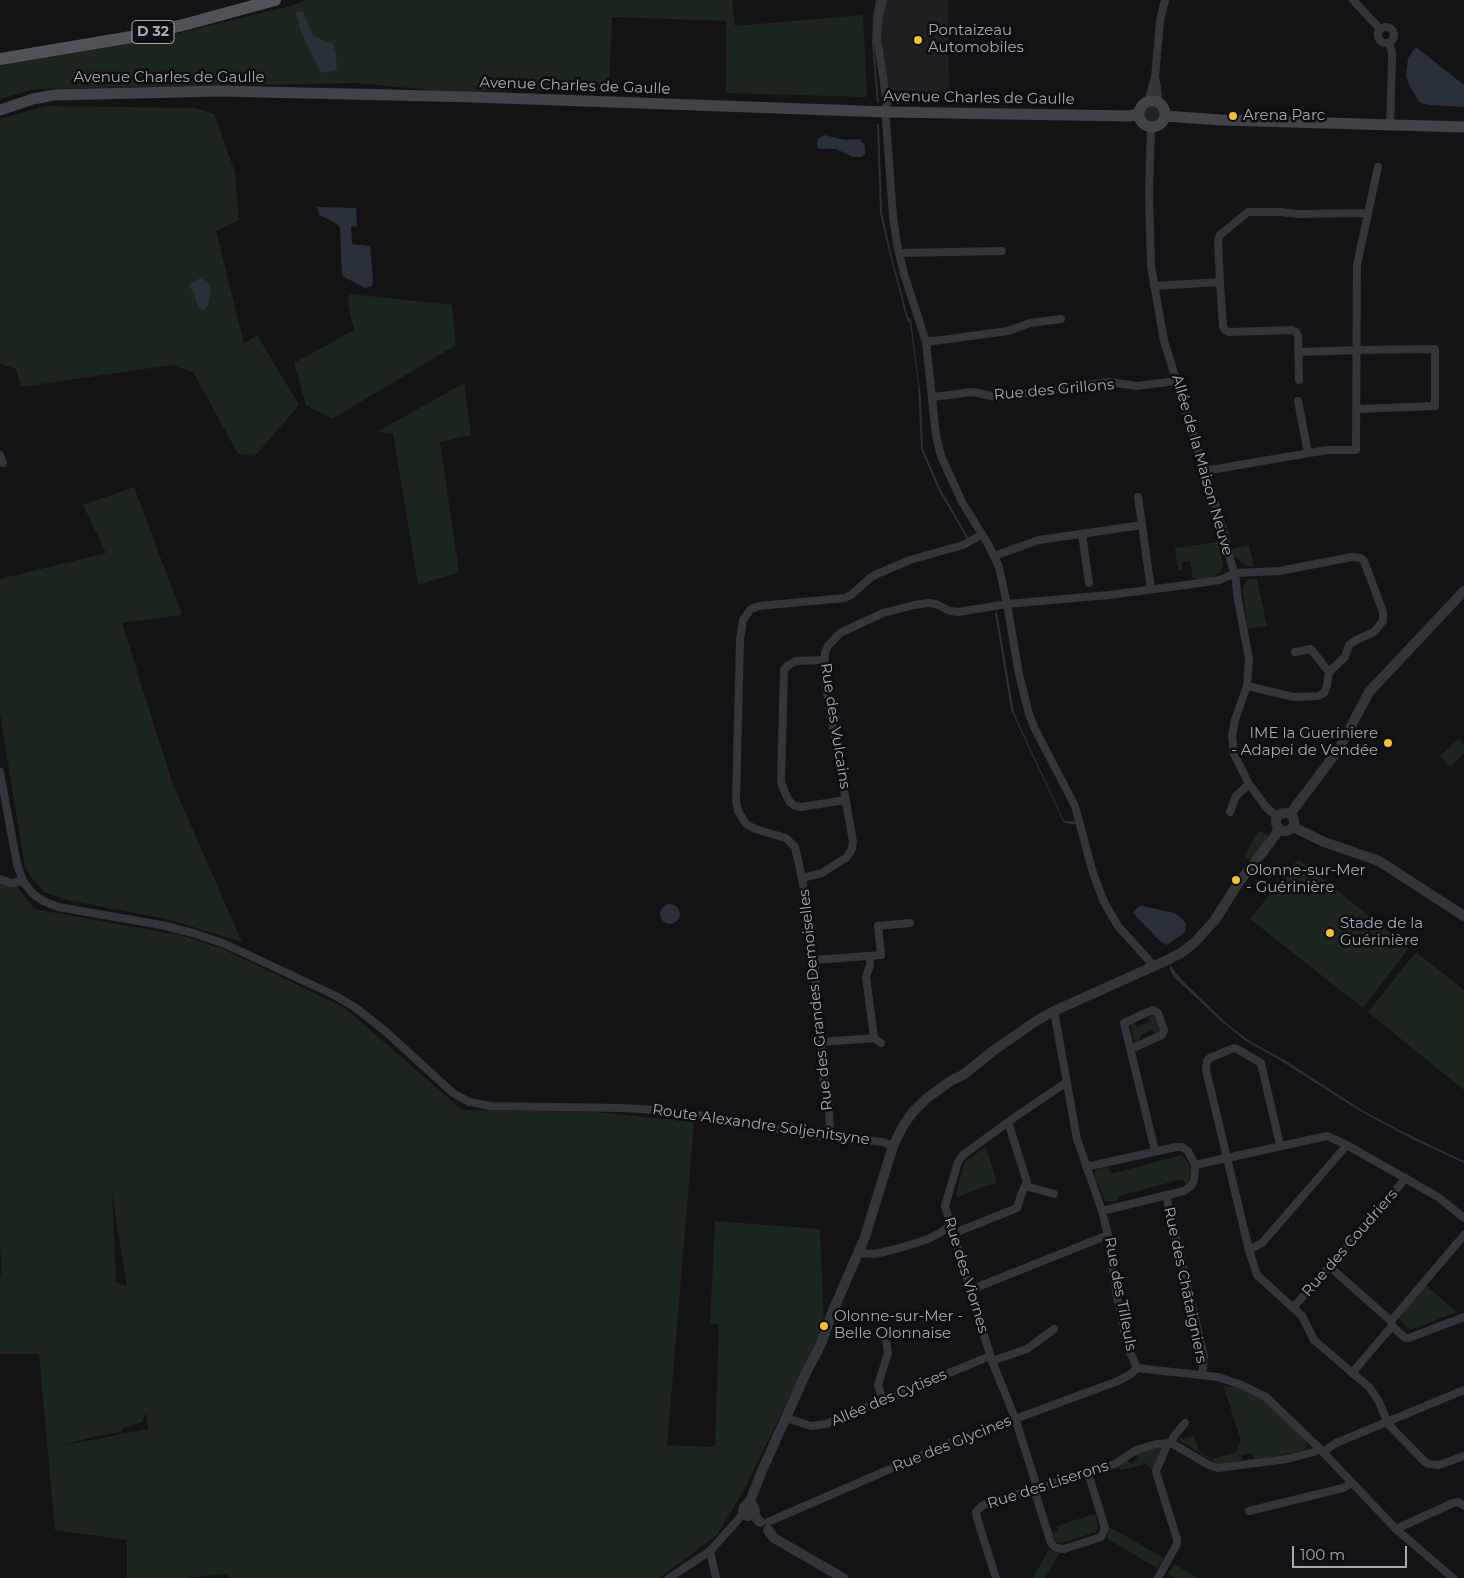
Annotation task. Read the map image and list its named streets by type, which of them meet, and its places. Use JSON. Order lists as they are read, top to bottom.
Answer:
{
  "streets": {
    "main road": ["D 32", "Avenue Charles de Gaulle"],
    "street": [
      "Rue des Grillons",
      "Allée de la Maison Neuve",
      "Rue des Vulcains",
      "Rue des Grandes Demoiselles",
      "Route Alexandre Soljenitsyne",
      "Rue des Coudriers",
      "Rue des Viornes",
      "Rue des Châtaigniers",
      "Rue des Tilleuls",
      "Allée des Cytises",
      "Rue des Glycines",
      "Rue des Liserons"
    ]
  },
  "crossings": [
    ["Avenue Charles de Gaulle", "Allée de la Maison Neuve"],
    ["Rue des Grillons", "Allée de la Maison Neuve"],
    ["Allée de la Maison Neuve", "Rue des Vulcains"],
    ["Rue des Vulcains", "Rue des Grandes Demoiselles"],
    ["Rue des Grandes Demoiselles", "Route Alexandre Soljenitsyne"],
    ["Rue des Viornes", "Rue des Tilleuls"],
    ["Rue des Viornes", "Allée des Cytises"],
    ["Rue des Viornes", "Rue des Glycines"],
    ["Rue des Viornes", "Rue des Liserons"],
    ["Rue des Châtaigniers", "Rue des Tilleuls"],
    ["Rue des Tilleuls", "Rue des Glycines"]
  ],
  "places": [
    "Pontaizeau Automobiles",
    "Arena Parc",
    "IME la Gueriniere - Adapei de Vendée",
    "Olonne-sur-Mer - Guérinière",
    "Stade de la Guérinière",
    "Olonne-sur-Mer - Belle Olonnaise"
  ],
  "scale_bar": "100 m"
}
